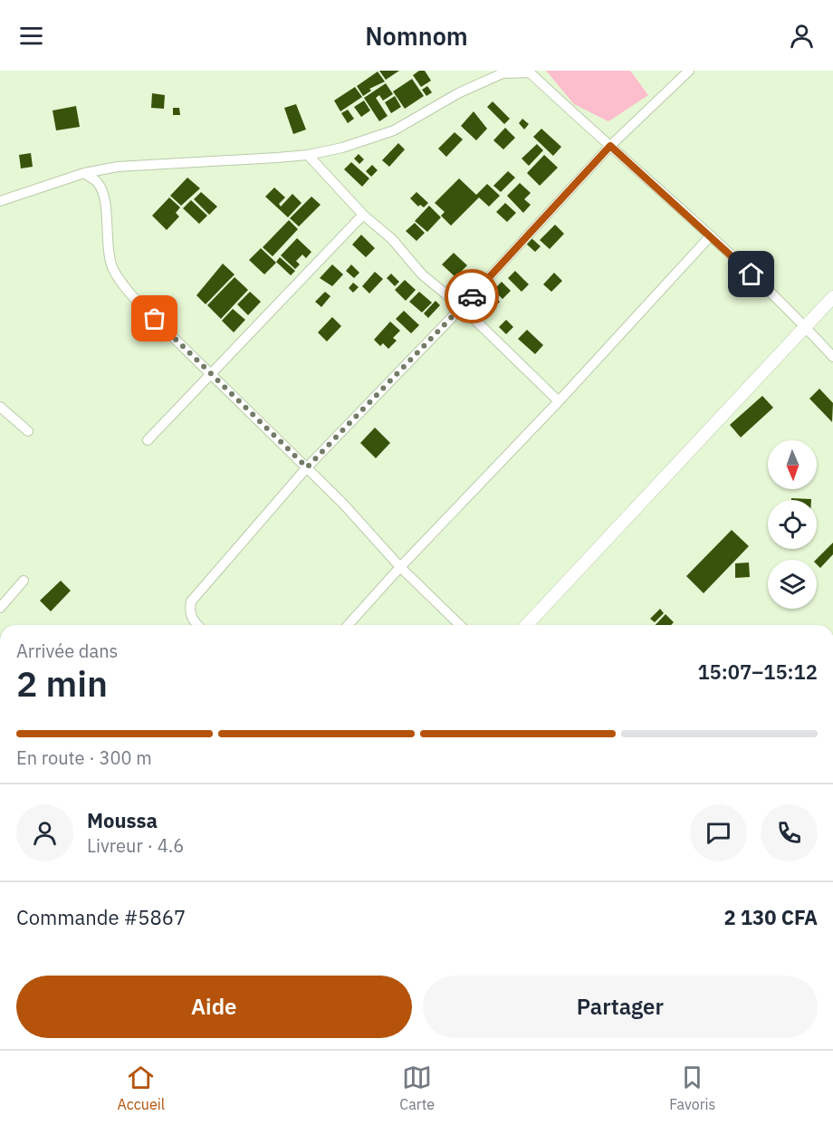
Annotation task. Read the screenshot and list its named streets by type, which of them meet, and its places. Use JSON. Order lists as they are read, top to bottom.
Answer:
{
  "north": "bottom",
  "page": {
    "header": "Nomnom",
    "heading": ["2 min", "Arrivée dans", "15:07–15:12"],
    "panel": [
      "Moussa",
      "Livreur · 4.6",
      "Commande #5867",
      "2 130 CFA"
    ],
    "bar": "En route · 300 m",
    "buttons": ["Aide", "Partager"],
    "tabs": ["Accueil", "Carte", "Favoris"]
  }
}
